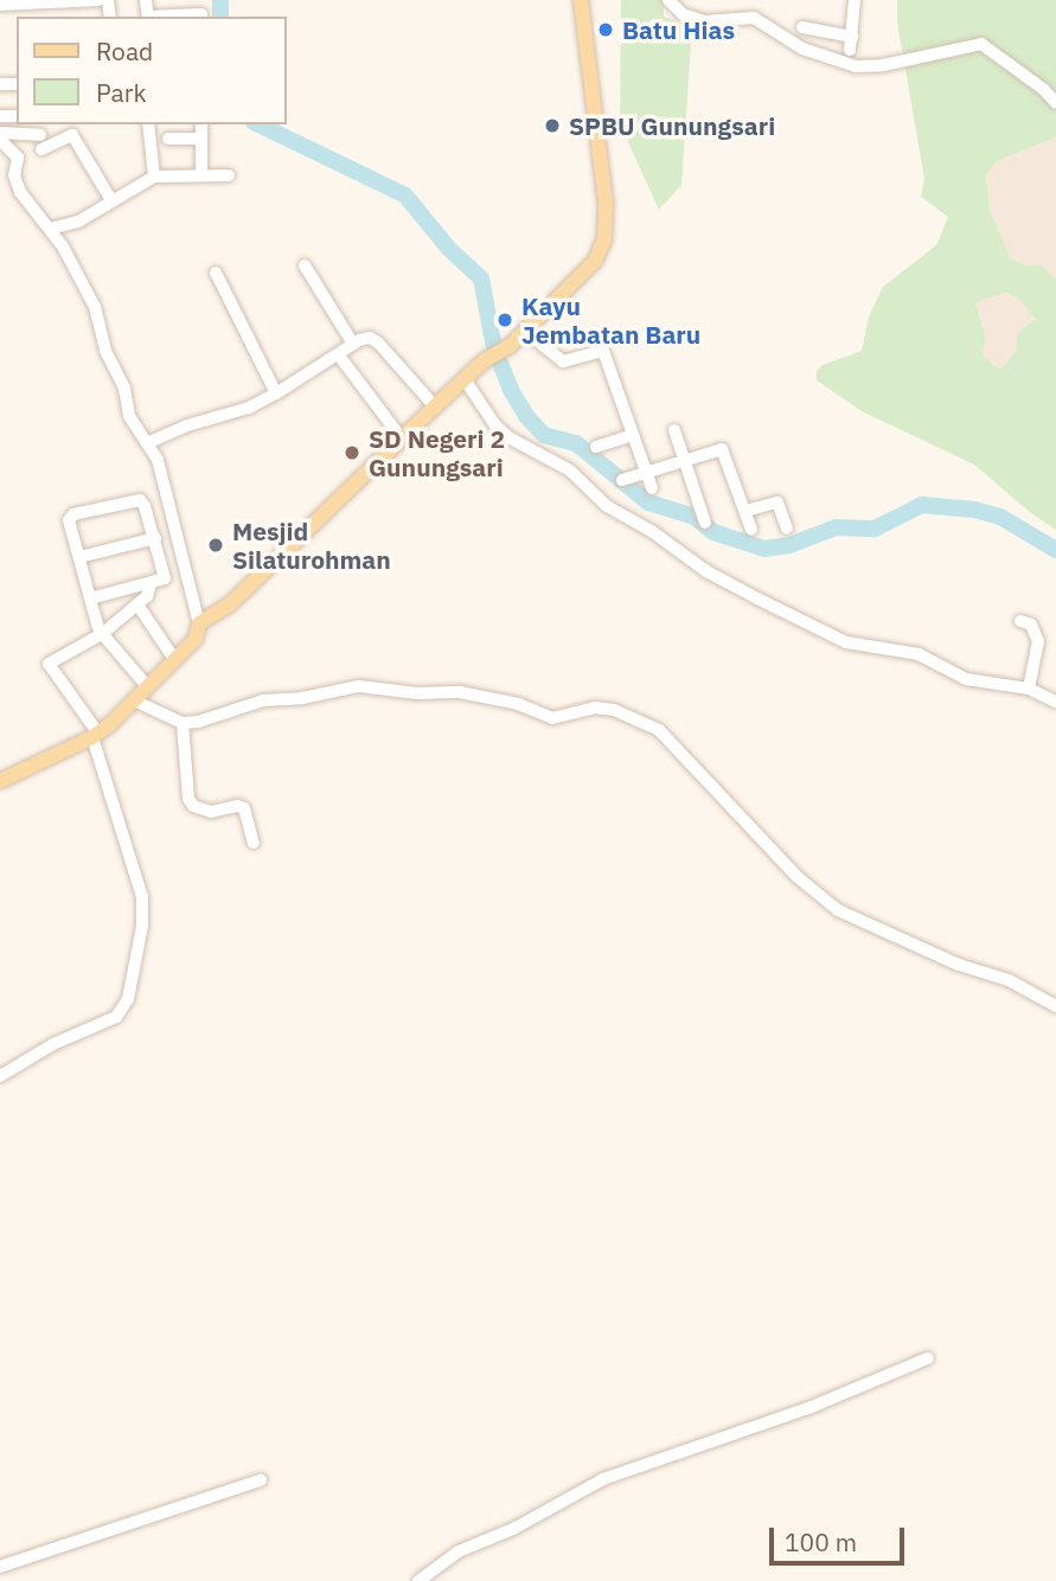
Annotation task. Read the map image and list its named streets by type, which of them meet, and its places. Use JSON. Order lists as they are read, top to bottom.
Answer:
{
  "places": [
    "Batu Hias",
    "SPBU Gunungsari",
    "Kayu Jembatan Baru",
    "SD Negeri 2 Gunungsari",
    "Mesjid Silaturohman"
  ],
  "legend": ["Road", "Park"],
  "scale_bar": "100 m"
}
